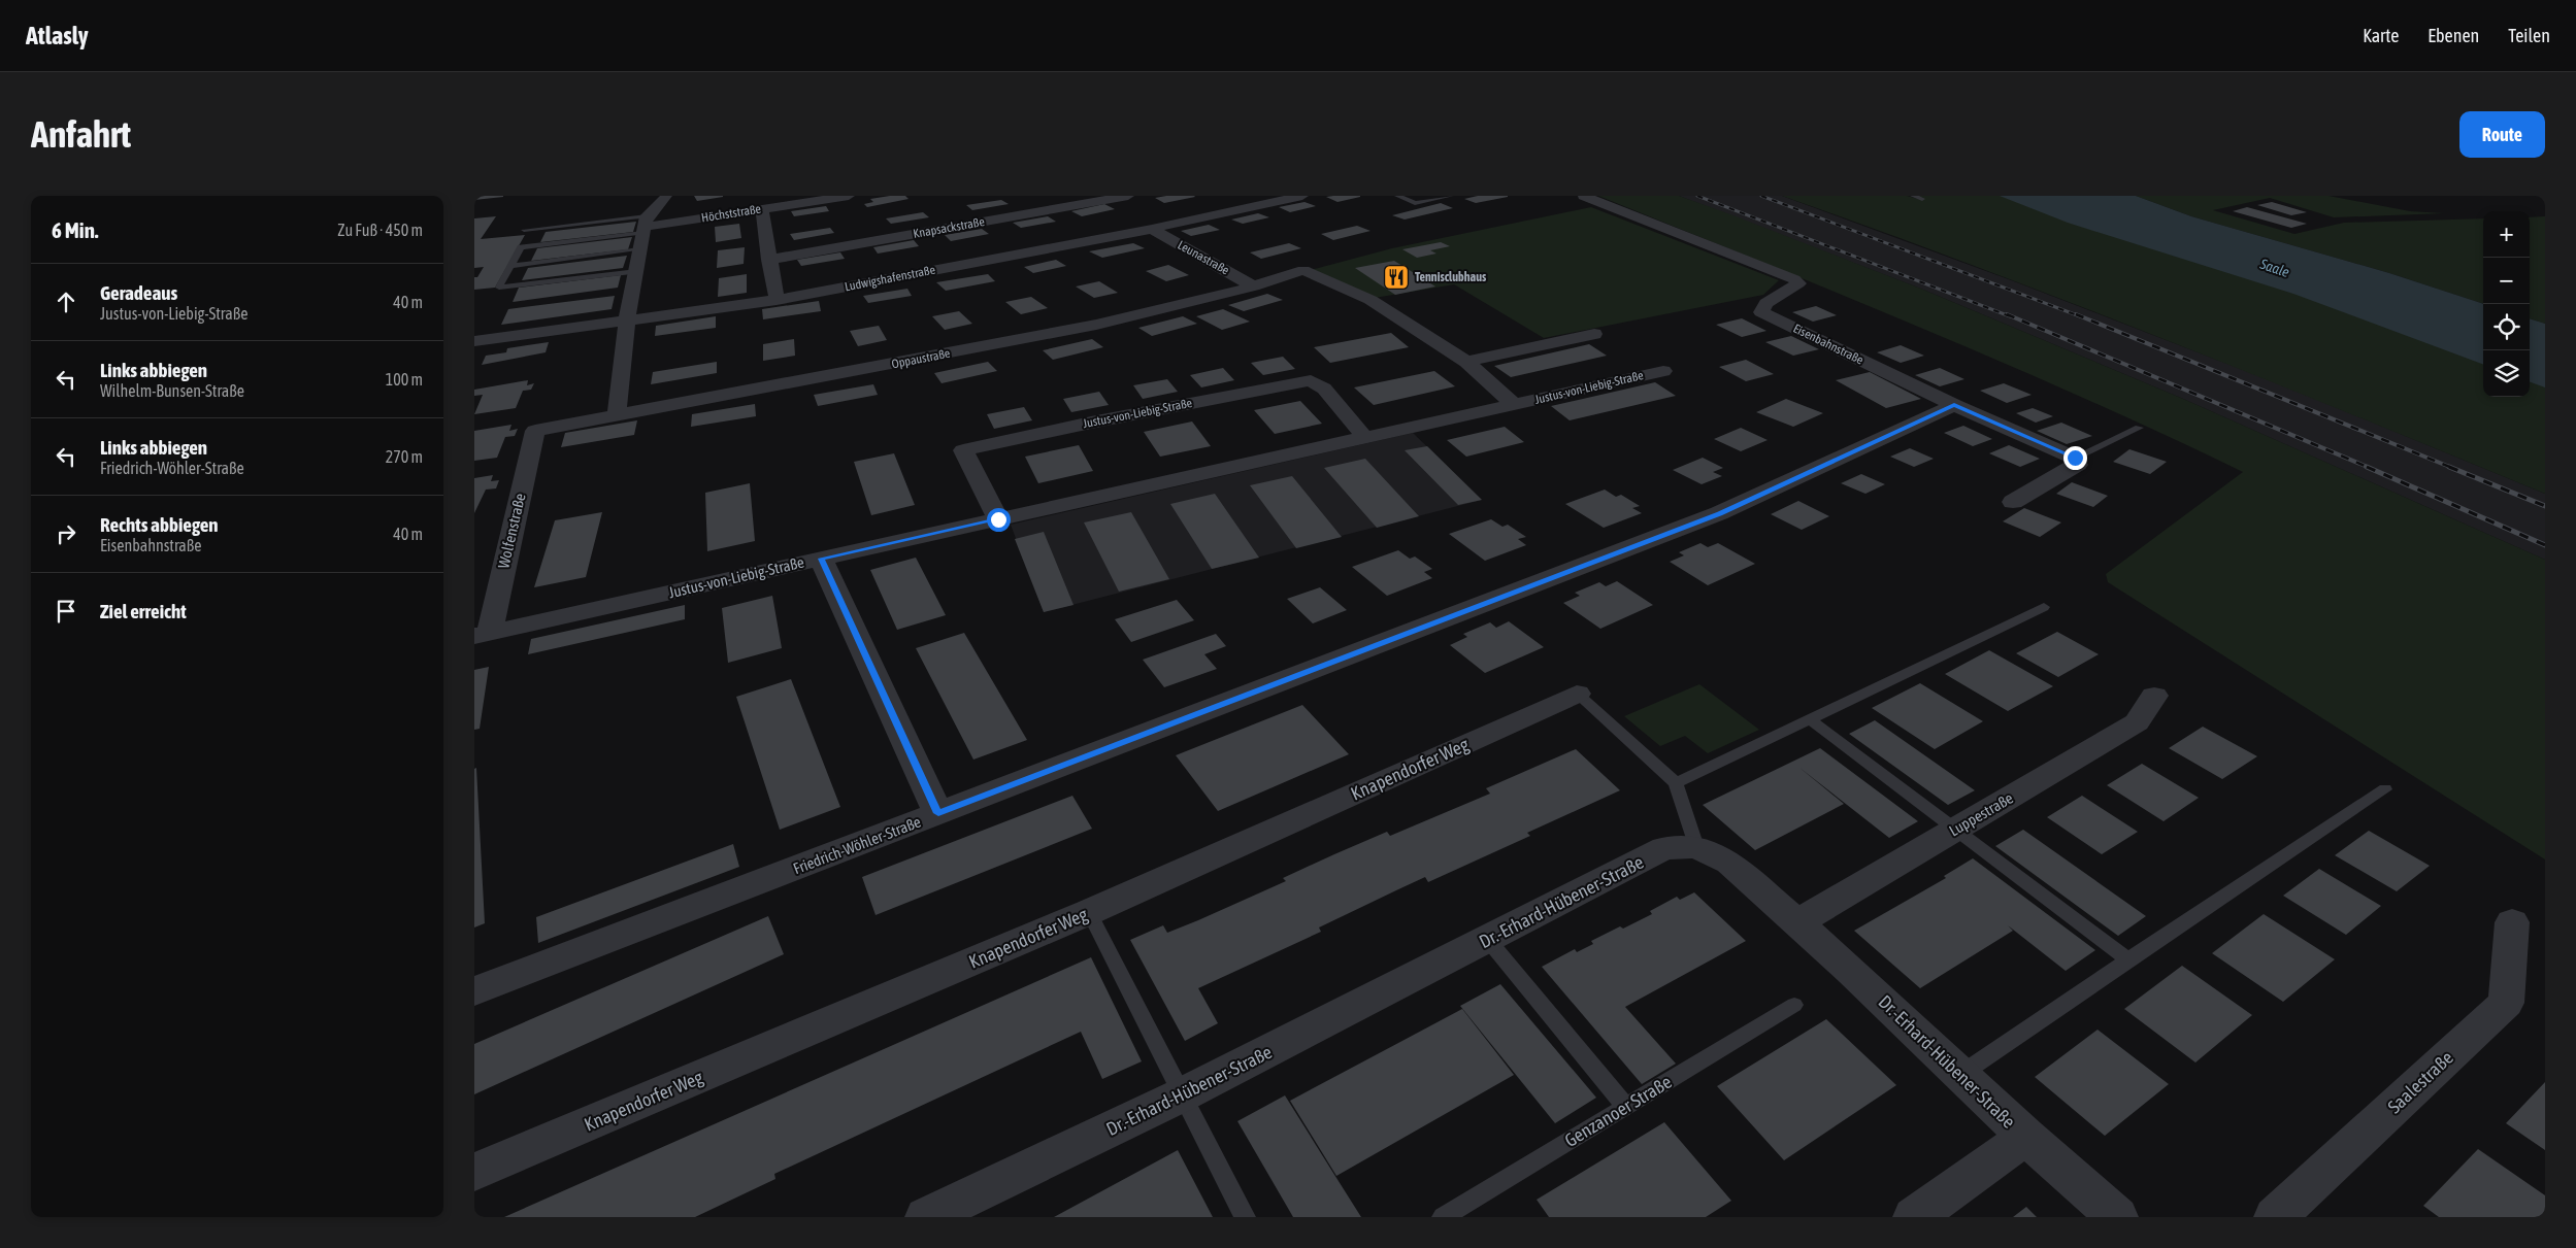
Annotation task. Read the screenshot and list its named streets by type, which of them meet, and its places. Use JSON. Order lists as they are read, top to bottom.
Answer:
{
  "streets": {
    "street": [
      "Höchststraße",
      "Knapsackstraße",
      "Leunastraße",
      "Ludwigshafenstraße",
      "Eisenbahnstraße",
      "Oppaustraße",
      "Justus-von-Liebig-Straße",
      "Wolfenstraße",
      "Knapendorfer Weg",
      "Luppestraße",
      "Friedrich-Wöhler-Straße",
      "Dr.-Erhard-Hübener-Straße",
      "Saalestraße"
    ],
    "lane": ["Genzanoer Straße"]
  },
  "crossings": [
    ["Leunastraße", "Ludwigshafenstraße"],
    ["Leunastraße", "Oppaustraße"],
    ["Eisenbahnstraße", "Friedrich-Wöhler-Straße"],
    ["Oppaustraße", "Justus-von-Liebig-Straße"],
    ["Oppaustraße", "Wolfenstraße"],
    ["Justus-von-Liebig-Straße", "Wolfenstraße"],
    ["Luppestraße", "Dr.-Erhard-Hübener-Straße"]
  ],
  "water": ["Saale"],
  "places": {
    "restaurant": ["Tennisclubhaus"]
  },
  "page": {
    "header": "Atlasly",
    "nav": ["Karte", "Ebenen", "Teilen"],
    "buttons": "Route",
    "title": "Anfahrt",
    "heading": ["6 Min.", "Zu Fuß · 450 m"],
    "map_buttons": ["+", "−"],
    "list": [
      ["Geradeaus", "Justus-von-Liebig-Straße", "40 m"],
      ["Links abbiegen", "Wilhelm-Bunsen-Straße", "100 m"],
      ["Links abbiegen", "Friedrich-Wöhler-Straße", "270 m"],
      ["Rechts abbiegen", "Eisenbahnstraße", "40 m"],
      "Ziel erreicht"
    ]
  }
}
